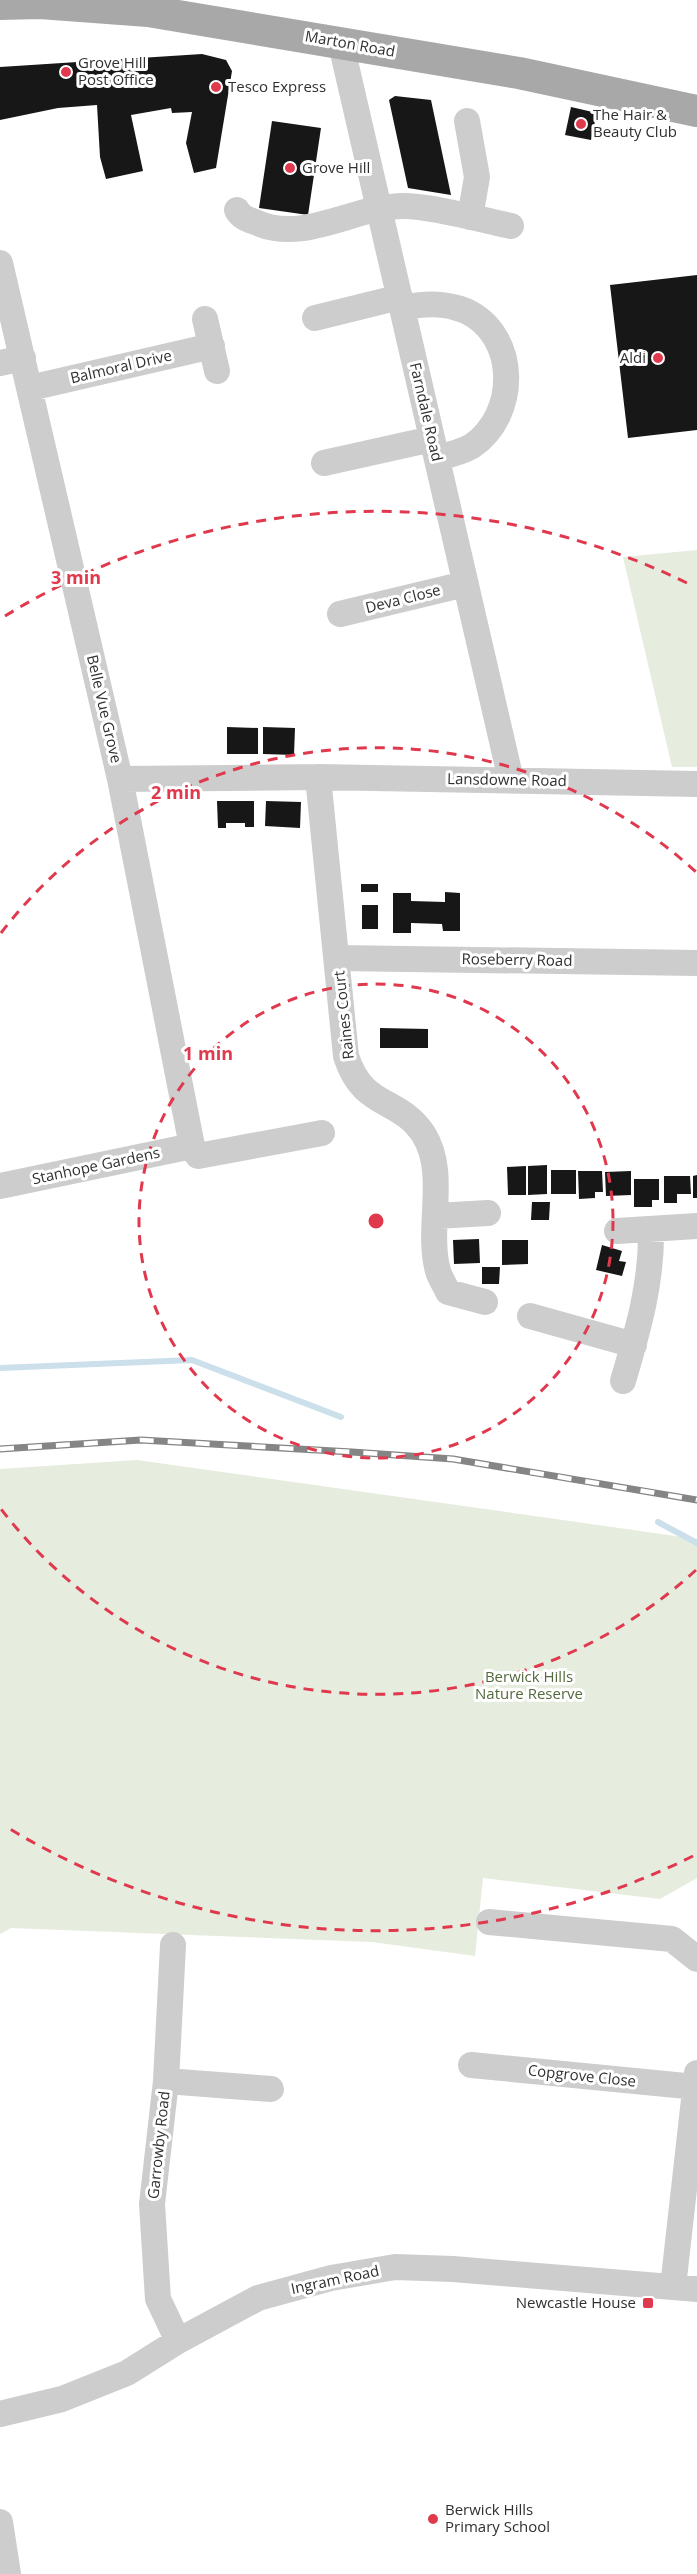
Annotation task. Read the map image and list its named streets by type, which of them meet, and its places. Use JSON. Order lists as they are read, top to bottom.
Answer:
{
  "streets": {
    "main road": ["Marton Road"],
    "street": [
      "Balmoral Drive",
      "Farndale Road",
      "Deva Close",
      "Belle Vue Grove",
      "Lansdowne Road",
      "Roseberry Road",
      "Raines Court",
      "Stanhope Gardens",
      "Copgrove Close",
      "Garrowby Road",
      "Ingram Road"
    ]
  },
  "crossings": [
    ["Marton Road", "Farndale Road"],
    ["Balmoral Drive", "Belle Vue Grove"],
    ["Farndale Road", "Deva Close"],
    ["Farndale Road", "Lansdowne Road"],
    ["Belle Vue Grove", "Lansdowne Road"],
    ["Belle Vue Grove", "Stanhope Gardens"],
    ["Lansdowne Road", "Raines Court"],
    ["Roseberry Road", "Raines Court"],
    ["Garrowby Road", "Ingram Road"]
  ],
  "parks": ["Berwick Hills Nature Reserve"],
  "places": {
    "other": [
      "Grove Hill Post Office",
      "Tesco Express",
      "The Hair & Beauty Club",
      "Grove Hill",
      "Aldi",
      "Berwick Hills Primary School"
    ],
    "transit": ["Newcastle House"]
  },
  "rings": ["3 min", "2 min", "1 min"]
}
